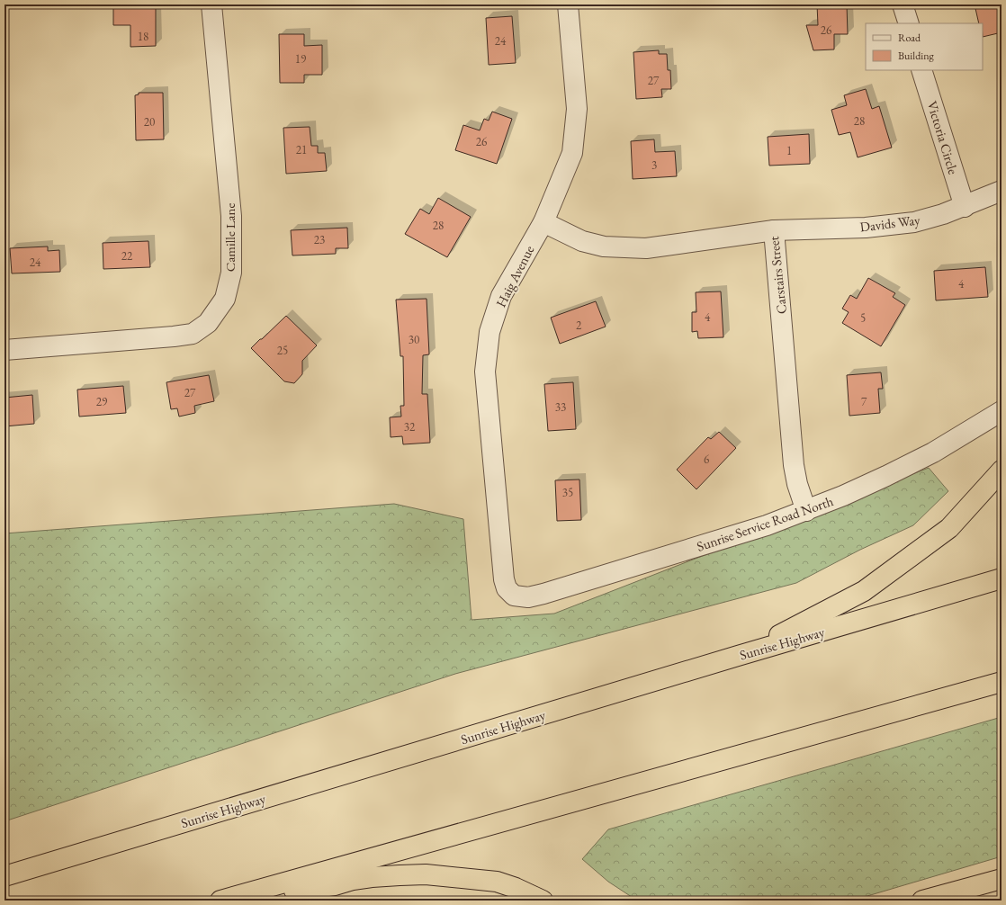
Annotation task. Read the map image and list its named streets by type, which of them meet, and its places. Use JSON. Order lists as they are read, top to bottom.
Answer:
{
  "streets": {
    "highway": ["Sunrise Highway"],
    "street": [
      "Victoria Circle",
      "Davids Way",
      "Camille Lane",
      "Carstairs Street",
      "Haig Avenue",
      "Sunrise Service Road North"
    ]
  },
  "crossings": [
    ["Victoria Circle", "Davids Way"],
    ["Davids Way", "Carstairs Street"],
    ["Carstairs Street", "Haig Avenue"],
    ["Carstairs Street", "Sunrise Service Road North"],
    ["Haig Avenue", "Sunrise Service Road North"]
  ],
  "house_numbers": [
    "26",
    "18",
    "24",
    "19",
    "27",
    "28",
    "20",
    "26",
    "21",
    "1",
    "3",
    "28",
    "23",
    "22",
    "24",
    "4",
    "4",
    "5",
    "2",
    "30",
    "25",
    "27",
    "29",
    "7",
    "33",
    "32",
    "6",
    "35"
  ],
  "legend": ["Road", "Building"]
}
